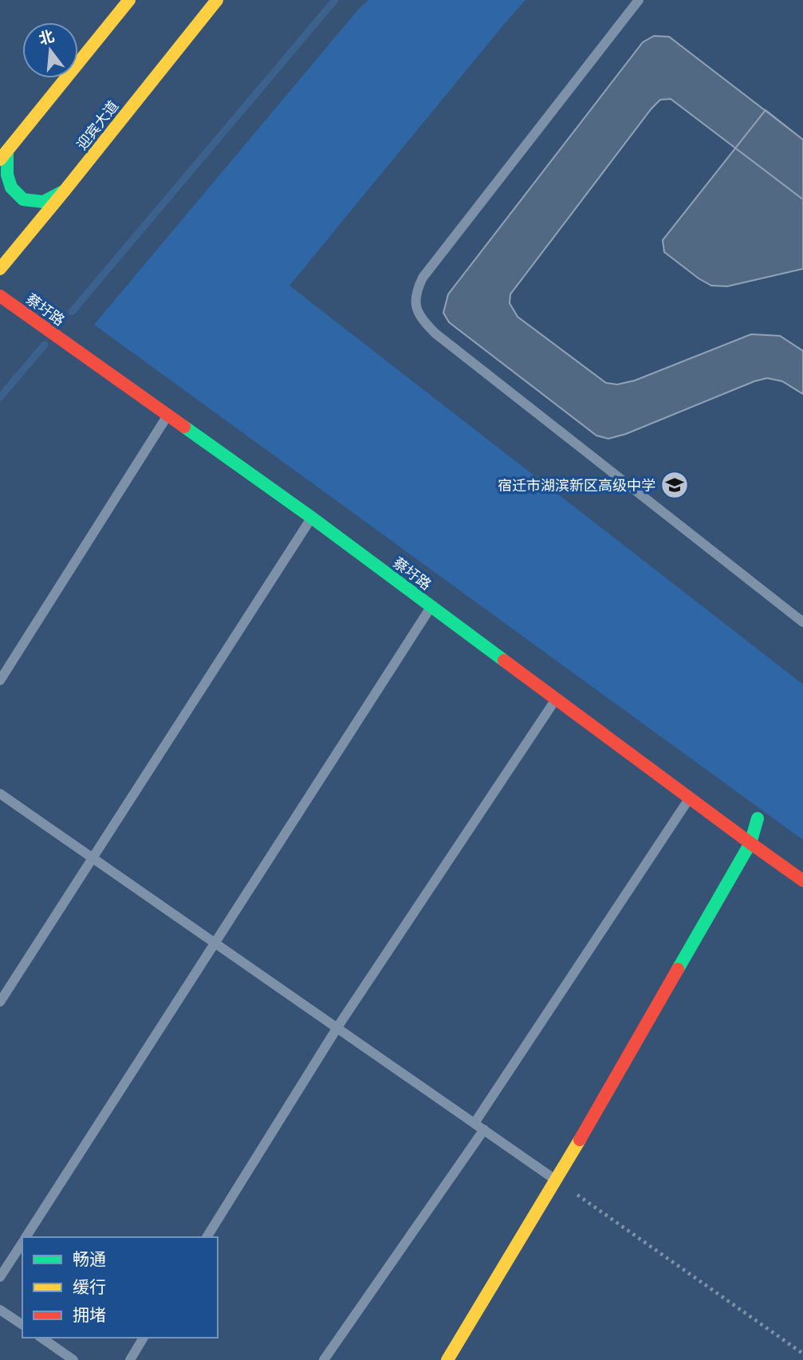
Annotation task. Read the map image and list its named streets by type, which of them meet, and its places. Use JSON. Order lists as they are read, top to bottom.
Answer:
{
  "streets": {
    "main road": ["迎宾大道", "蔡圩路"]
  },
  "places": {
    "school or university": ["宿迁市湖滨新区高级中学"]
  },
  "legend": ["畅通", "缓行", "拥堵"],
  "north": "top"
}
